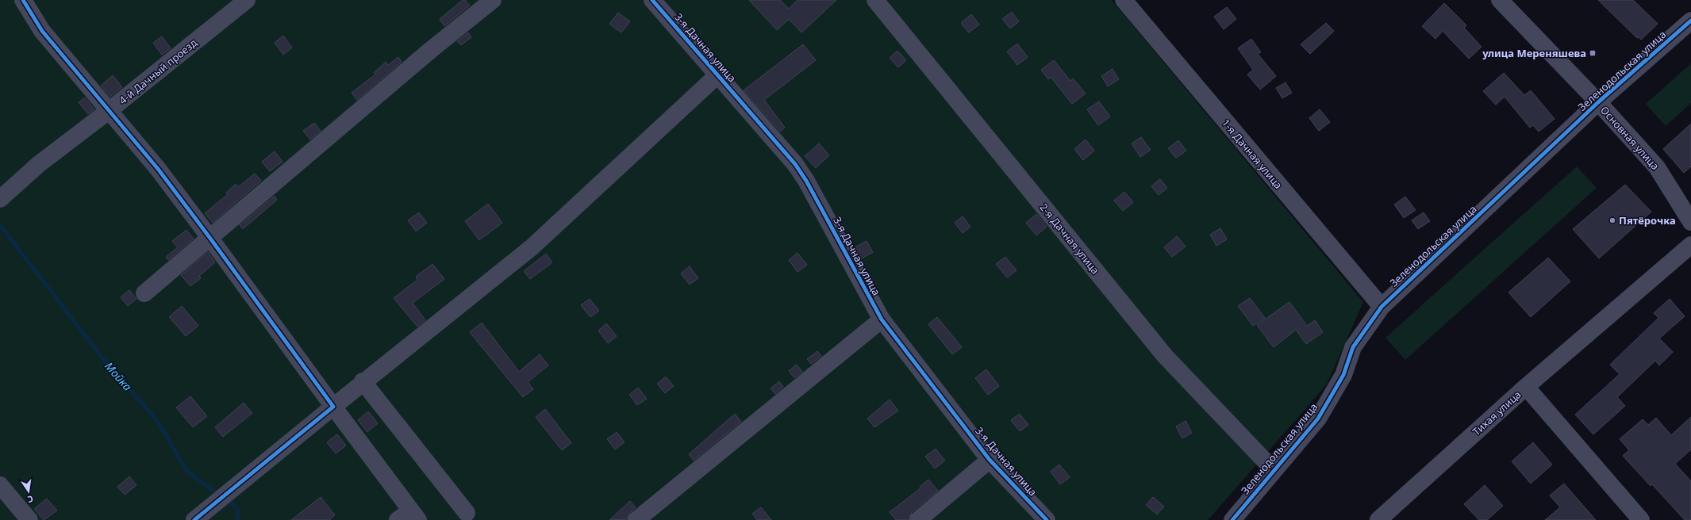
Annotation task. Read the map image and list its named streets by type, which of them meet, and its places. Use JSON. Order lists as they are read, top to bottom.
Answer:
{
  "streets": {
    "street": [
      "3-я Дачная улица",
      "Зеленодольская улица",
      "4-й Дачный проезд",
      "Основная улица",
      "1-я Дачная улица",
      "2-я Дачная улица",
      "Тихая улица"
    ]
  },
  "crossings": [
    ["Зеленодольская улица", "Основная улица"],
    ["Зеленодольская улица", "1-я Дачная улица"],
    ["Зеленодольская улица", "2-я Дачная улица"]
  ],
  "water": ["Мойка"],
  "places": {
    "transit": ["улица Мереняшева"],
    "other": ["Пятёрочка"]
  },
  "north": "bottom"
}
